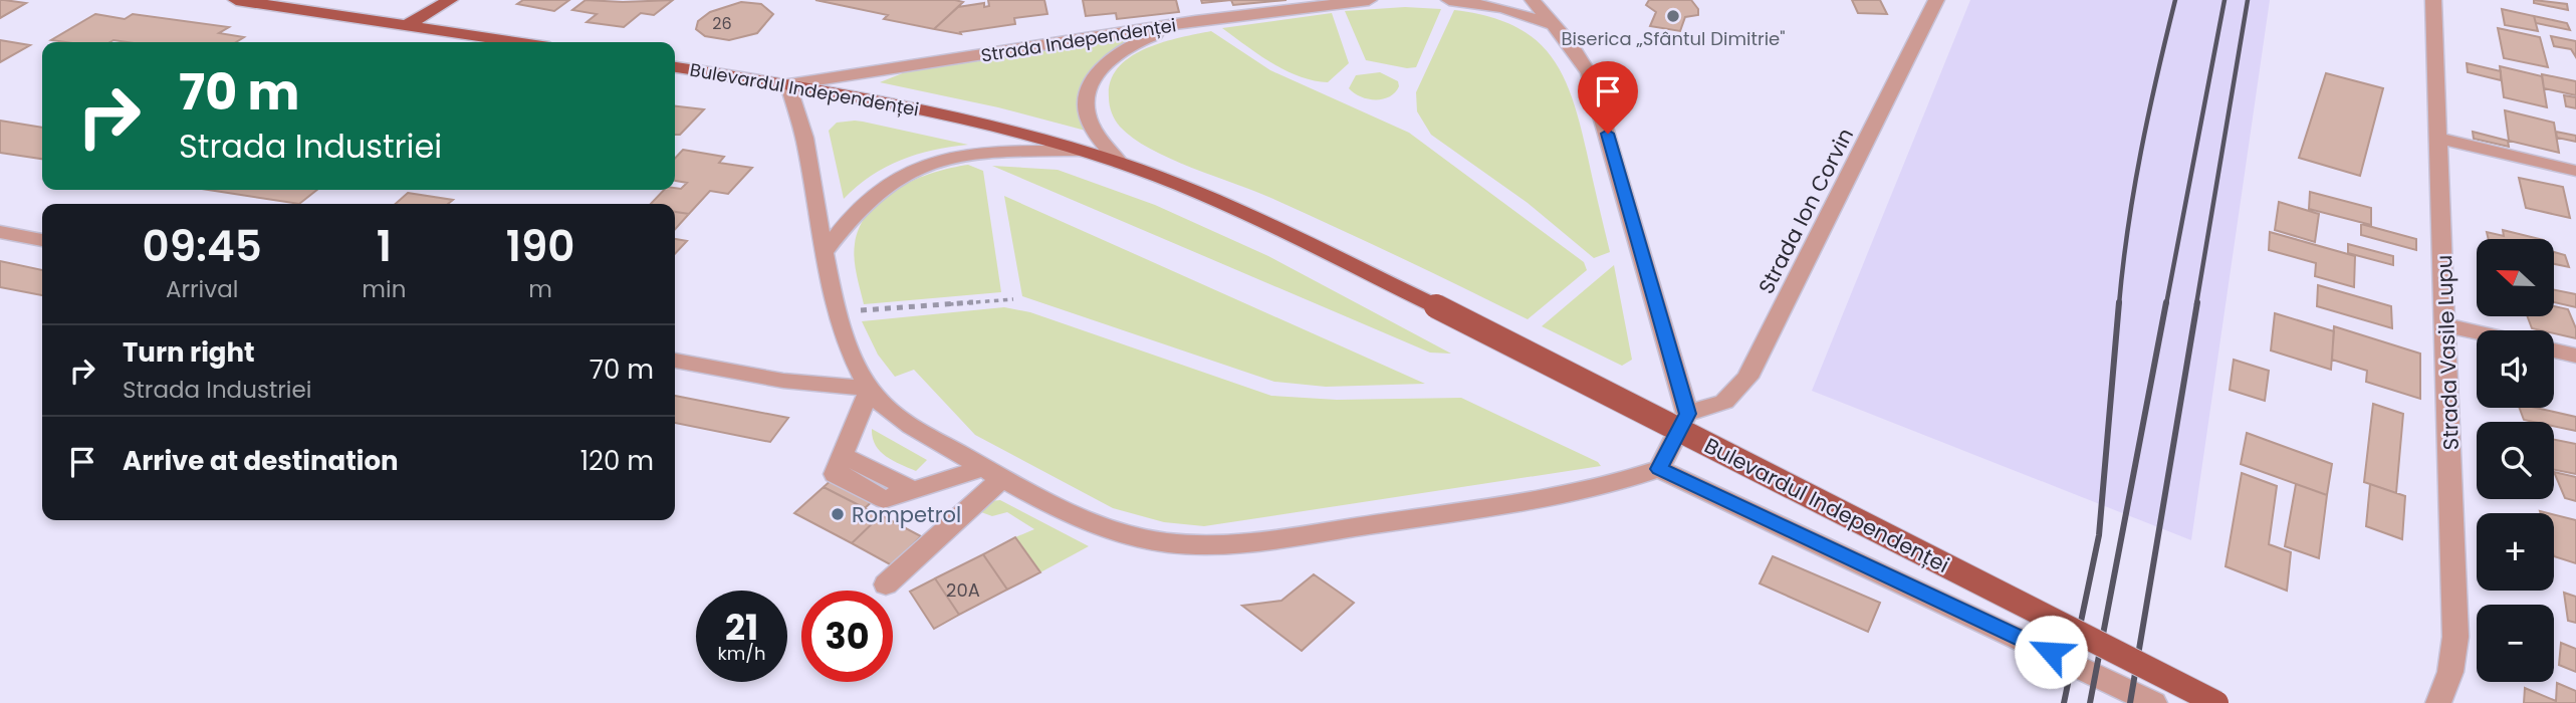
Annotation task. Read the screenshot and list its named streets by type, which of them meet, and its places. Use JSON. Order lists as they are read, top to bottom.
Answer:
{
  "streets": {
    "main road": ["Bulevardul Independenței"],
    "street": ["Strada Independenței", "Strada Ion Corvin", "Strada Vasile Lupu"]
  },
  "crossings": [
    ["Strada Independenței", "Bulevardul Independenței"]
  ],
  "places": ["Biserica „Sfântul Dimitrie\"", "Rompetrol"],
  "house_numbers": ["26", "20A"],
  "north": "left",
  "page": {
    "turn": ["70 m", "Strada Industriei"],
    "eta": [
      "09:45",
      "Arrival",
      "1",
      "min",
      "190",
      "m"
    ],
    "map_buttons": ["+", "−"],
    "list": [
      {
        "name": "Turn right",
        "note": "Strada Industriei",
        "value": "70 m"
      },
      {
        "name": "Arrive at destination",
        "value": "120 m"
      }
    ],
    "speed": "21 km/h",
    "limit": "30"
  }
}
